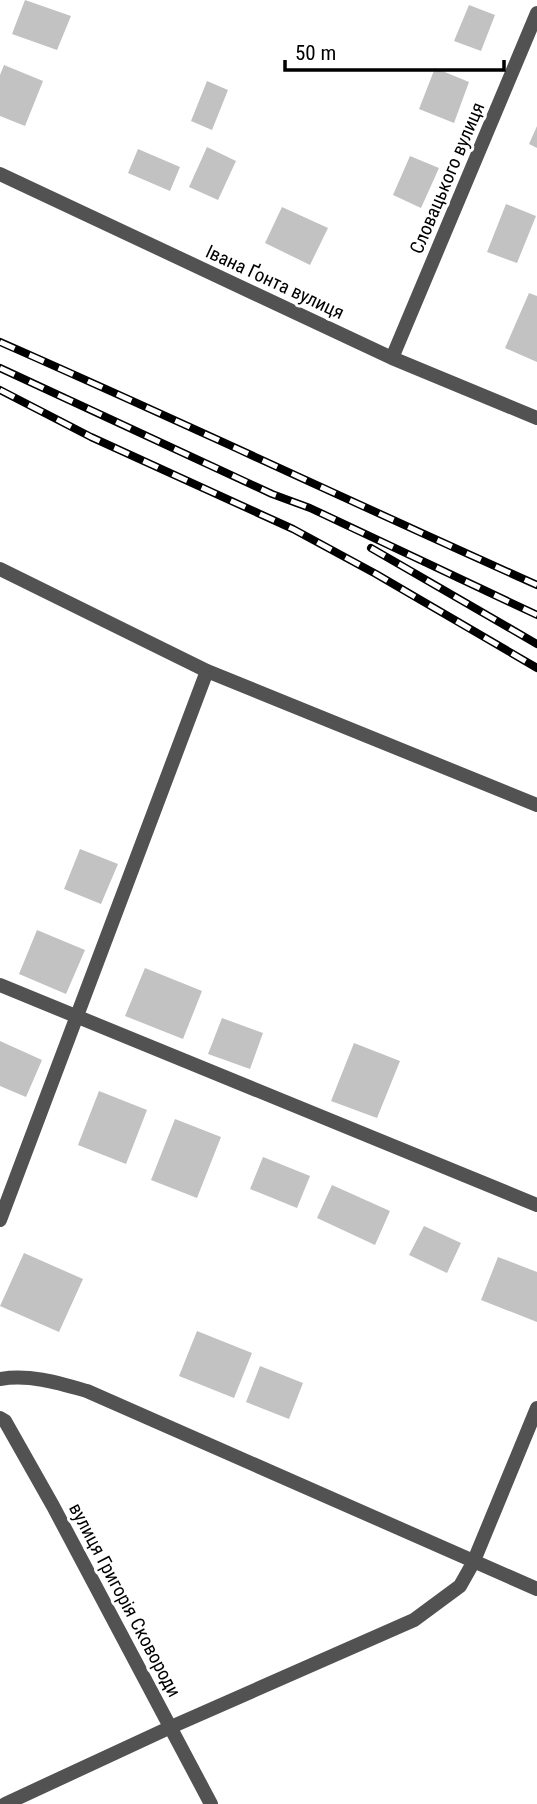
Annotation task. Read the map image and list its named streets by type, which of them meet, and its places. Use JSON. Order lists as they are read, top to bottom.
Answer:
{
  "streets": {
    "street": ["Словацького вулиця", "Івана Ґонта вулиця", "вулиця Григорія Сковороди"]
  },
  "crossings": [
    ["Словацького вулиця", "Івана Ґонта вулиця"]
  ],
  "scale_bar": "50 m"
}
